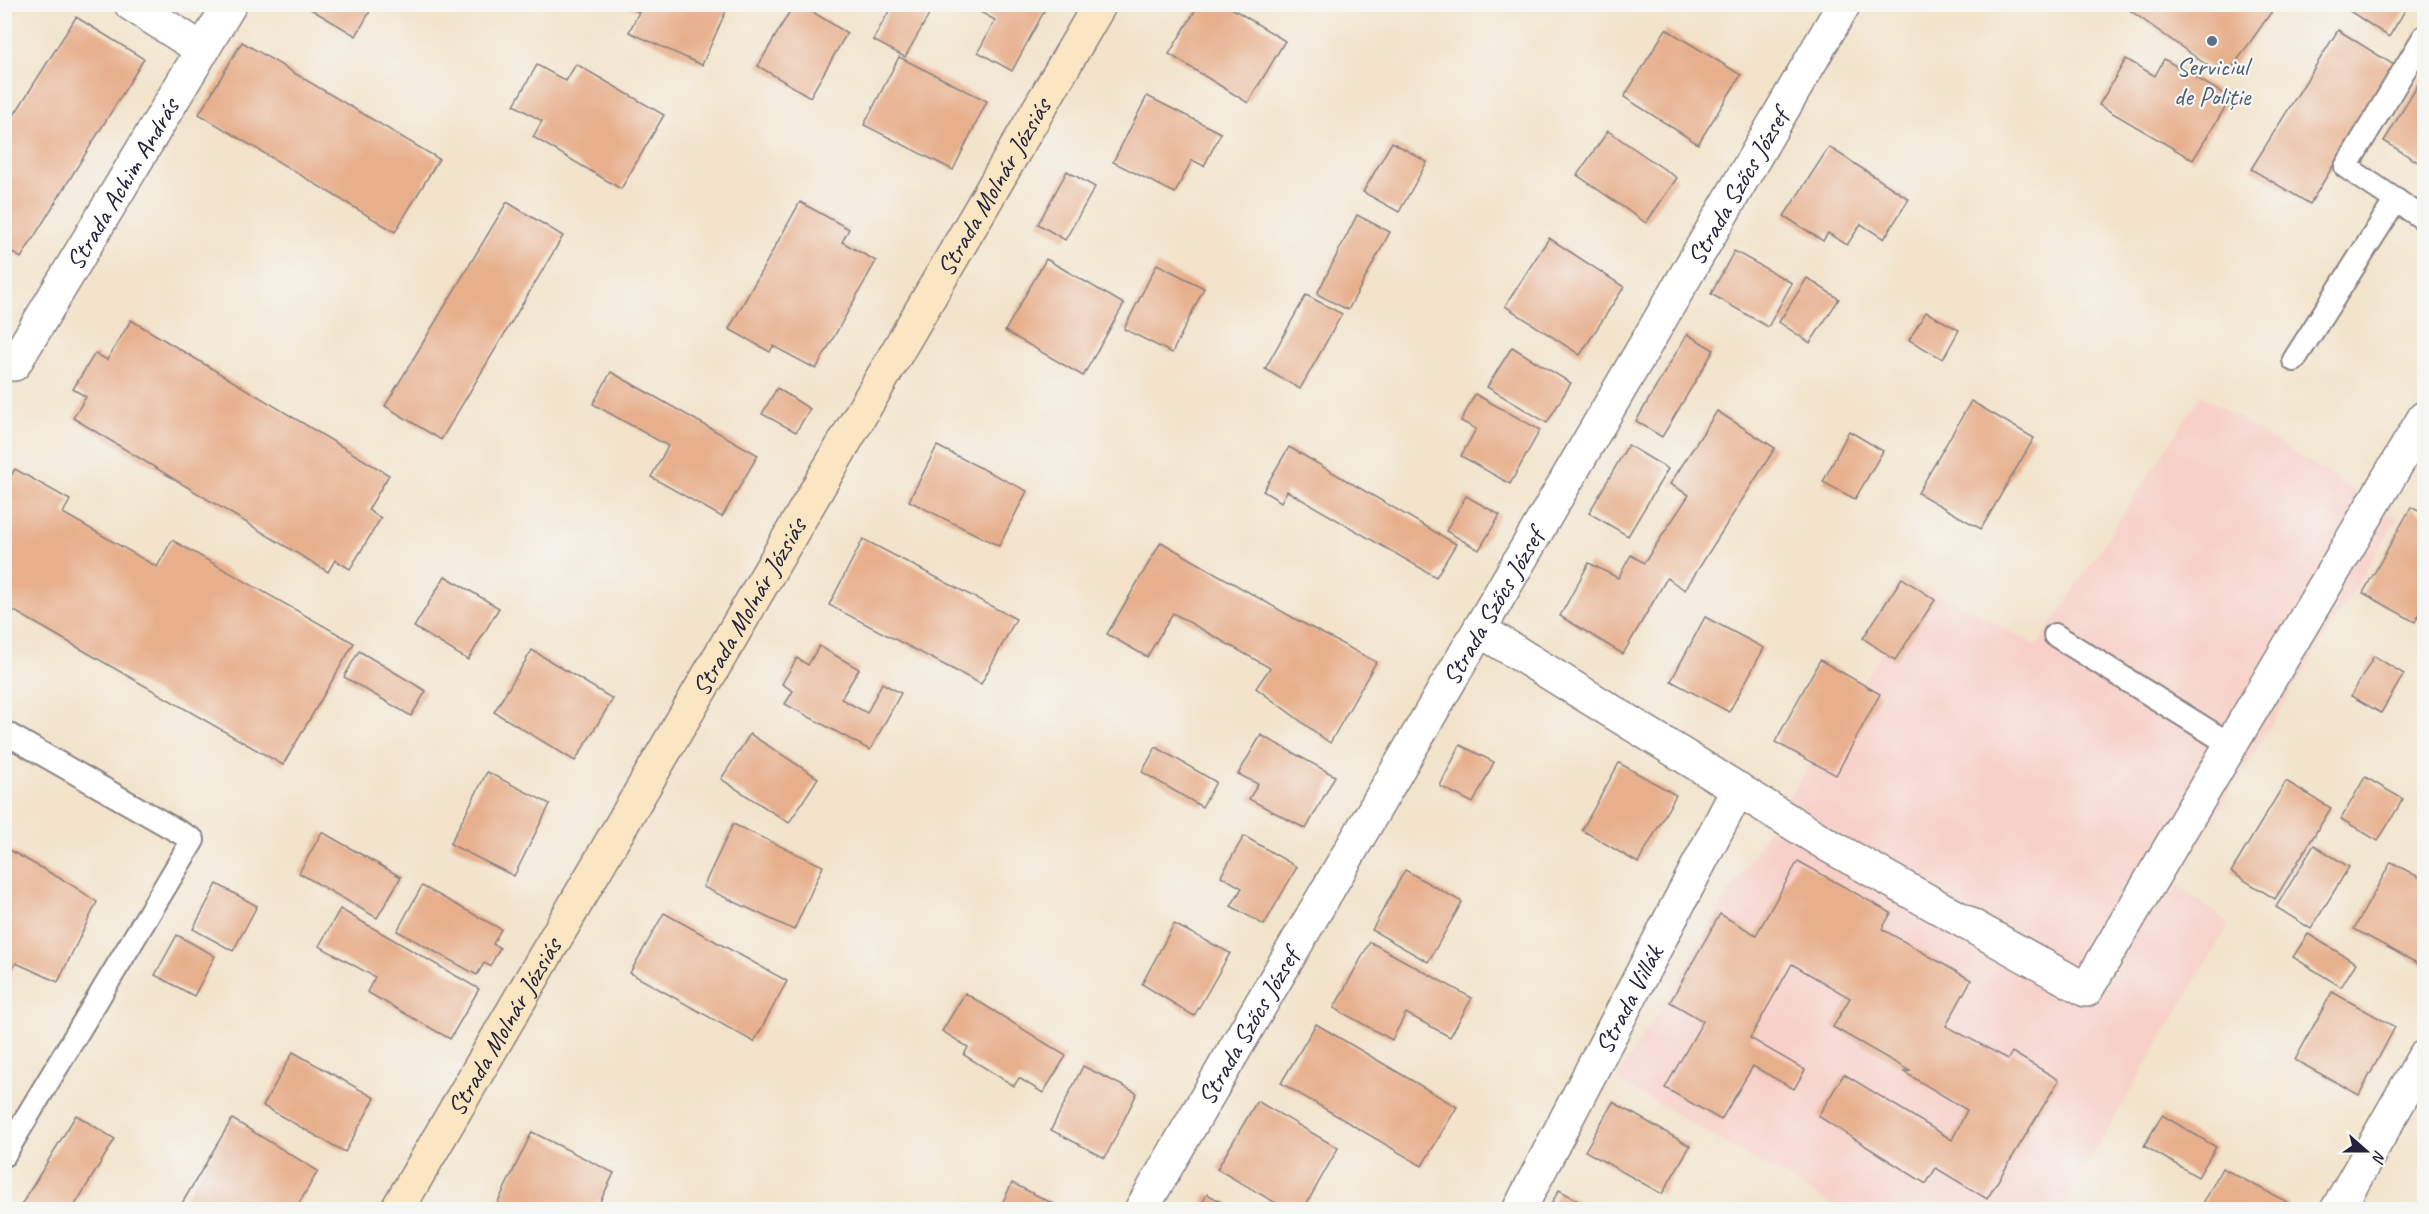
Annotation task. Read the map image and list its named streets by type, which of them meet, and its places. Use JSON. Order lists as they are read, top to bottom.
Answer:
{
  "streets": {
    "street": [
      "Strada Achim András",
      "Strada Molnár Józsiás",
      "Strada Szőcs József",
      "Strada Villák"
    ]
  },
  "places": ["Serviciul de Poliție"],
  "north": "right"
}
